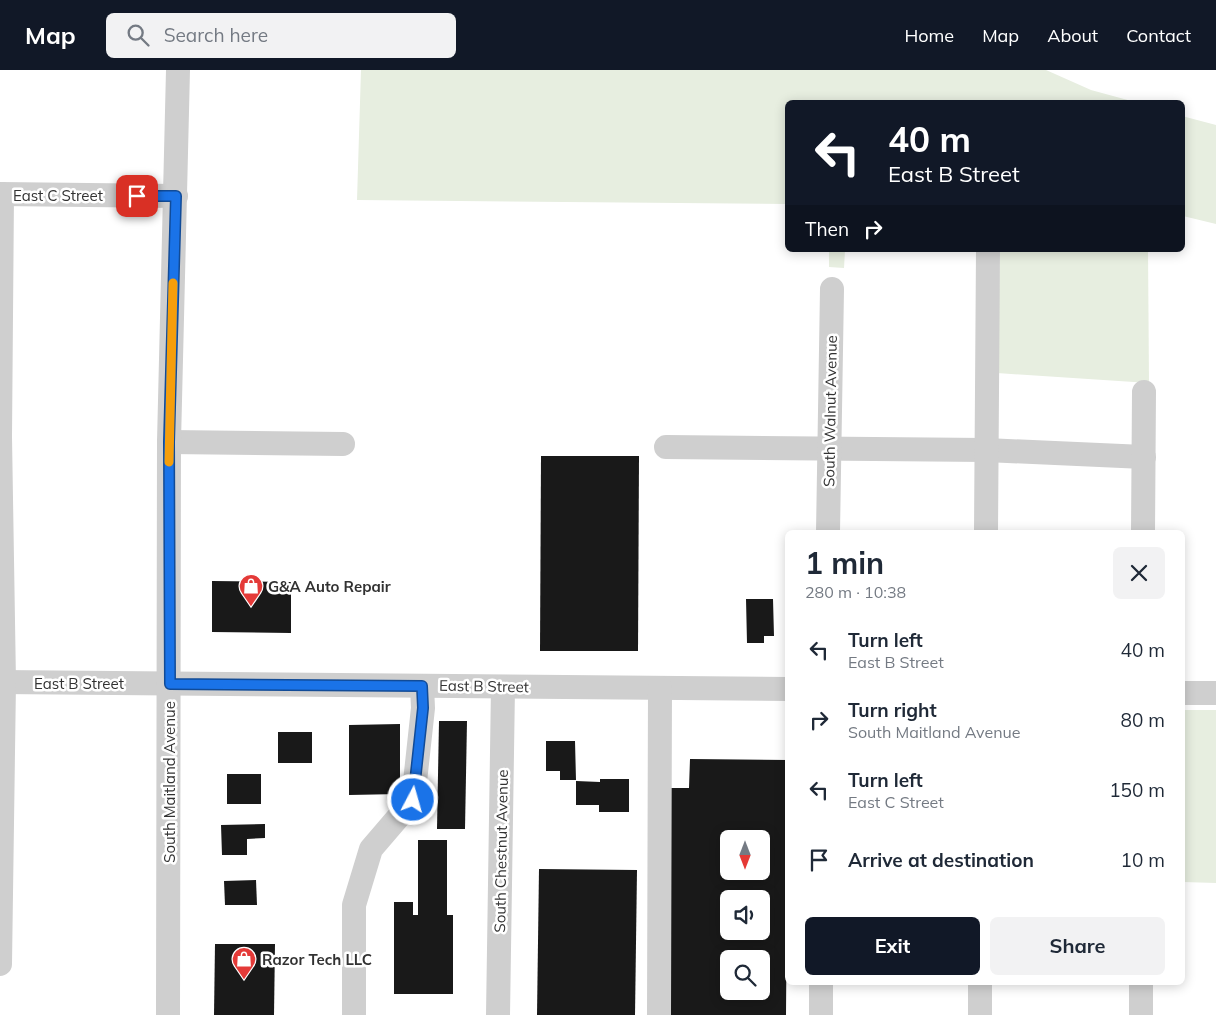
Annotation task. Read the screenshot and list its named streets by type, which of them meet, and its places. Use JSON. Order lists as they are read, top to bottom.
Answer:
{
  "streets": {
    "street": [
      "East C Street",
      "South Walnut Avenue",
      "East B Street",
      "South Maitland Avenue",
      "South Chestnut Avenue"
    ]
  },
  "crossings": [
    ["East C Street", "South Maitland Avenue"],
    ["East B Street", "South Maitland Avenue"],
    ["East B Street", "South Chestnut Avenue"]
  ],
  "places": {
    "shop": ["G&A Auto Repair", "Razor Tech LLC"]
  },
  "north": "bottom",
  "page": {
    "header": "Map",
    "search": "Search here",
    "nav": [
      "Home",
      "Map",
      "About",
      "Contact"
    ],
    "turn": ["40 m", "East B Street"],
    "then": "Then",
    "heading": ["1 min", "280 m · 10:38"],
    "list": [
      {
        "name": "Turn left",
        "note": "East B Street",
        "value": "40 m"
      },
      {
        "name": "Turn right",
        "note": "South Maitland Avenue",
        "value": "80 m"
      },
      {
        "name": "Turn left",
        "note": "East C Street",
        "value": "150 m"
      },
      {
        "name": "Arrive at destination",
        "value": "10 m"
      }
    ],
    "buttons": ["Exit", "Share"]
  }
}
